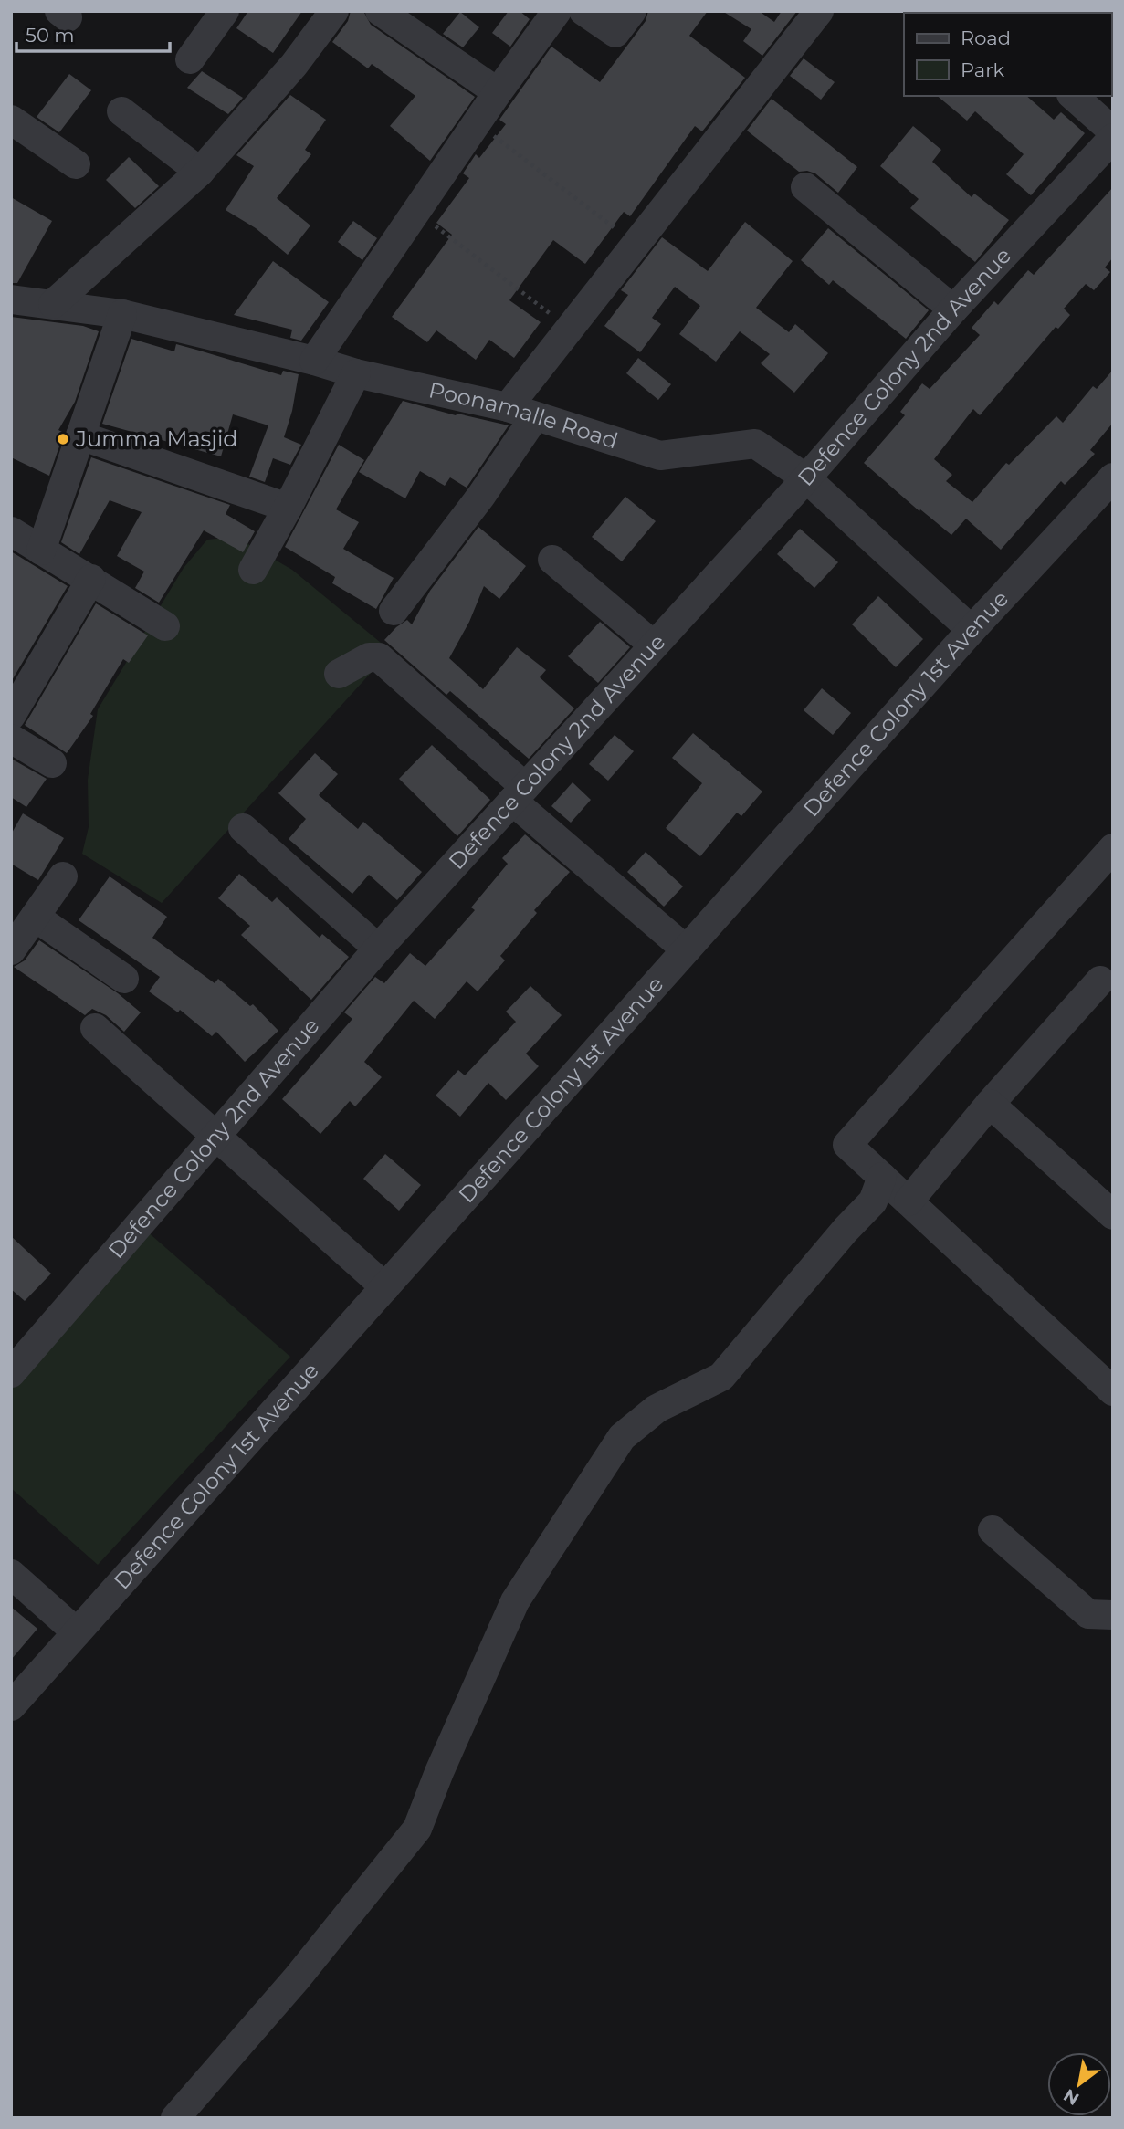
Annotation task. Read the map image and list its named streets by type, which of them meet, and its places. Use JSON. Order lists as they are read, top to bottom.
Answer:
{
  "streets": {
    "street": ["Defence Colony 2nd Avenue", "Poonamalle Road", "Defence Colony 1st Avenue"]
  },
  "crossings": [
    ["Defence Colony 2nd Avenue", "Poonamalle Road"],
    ["Poonamalle Road", "Defence Colony 1st Avenue"]
  ],
  "places": ["Jumma Masjid"],
  "legend": ["Road", "Park"],
  "scale_bar": "50 m",
  "north": "bottom left"
}
